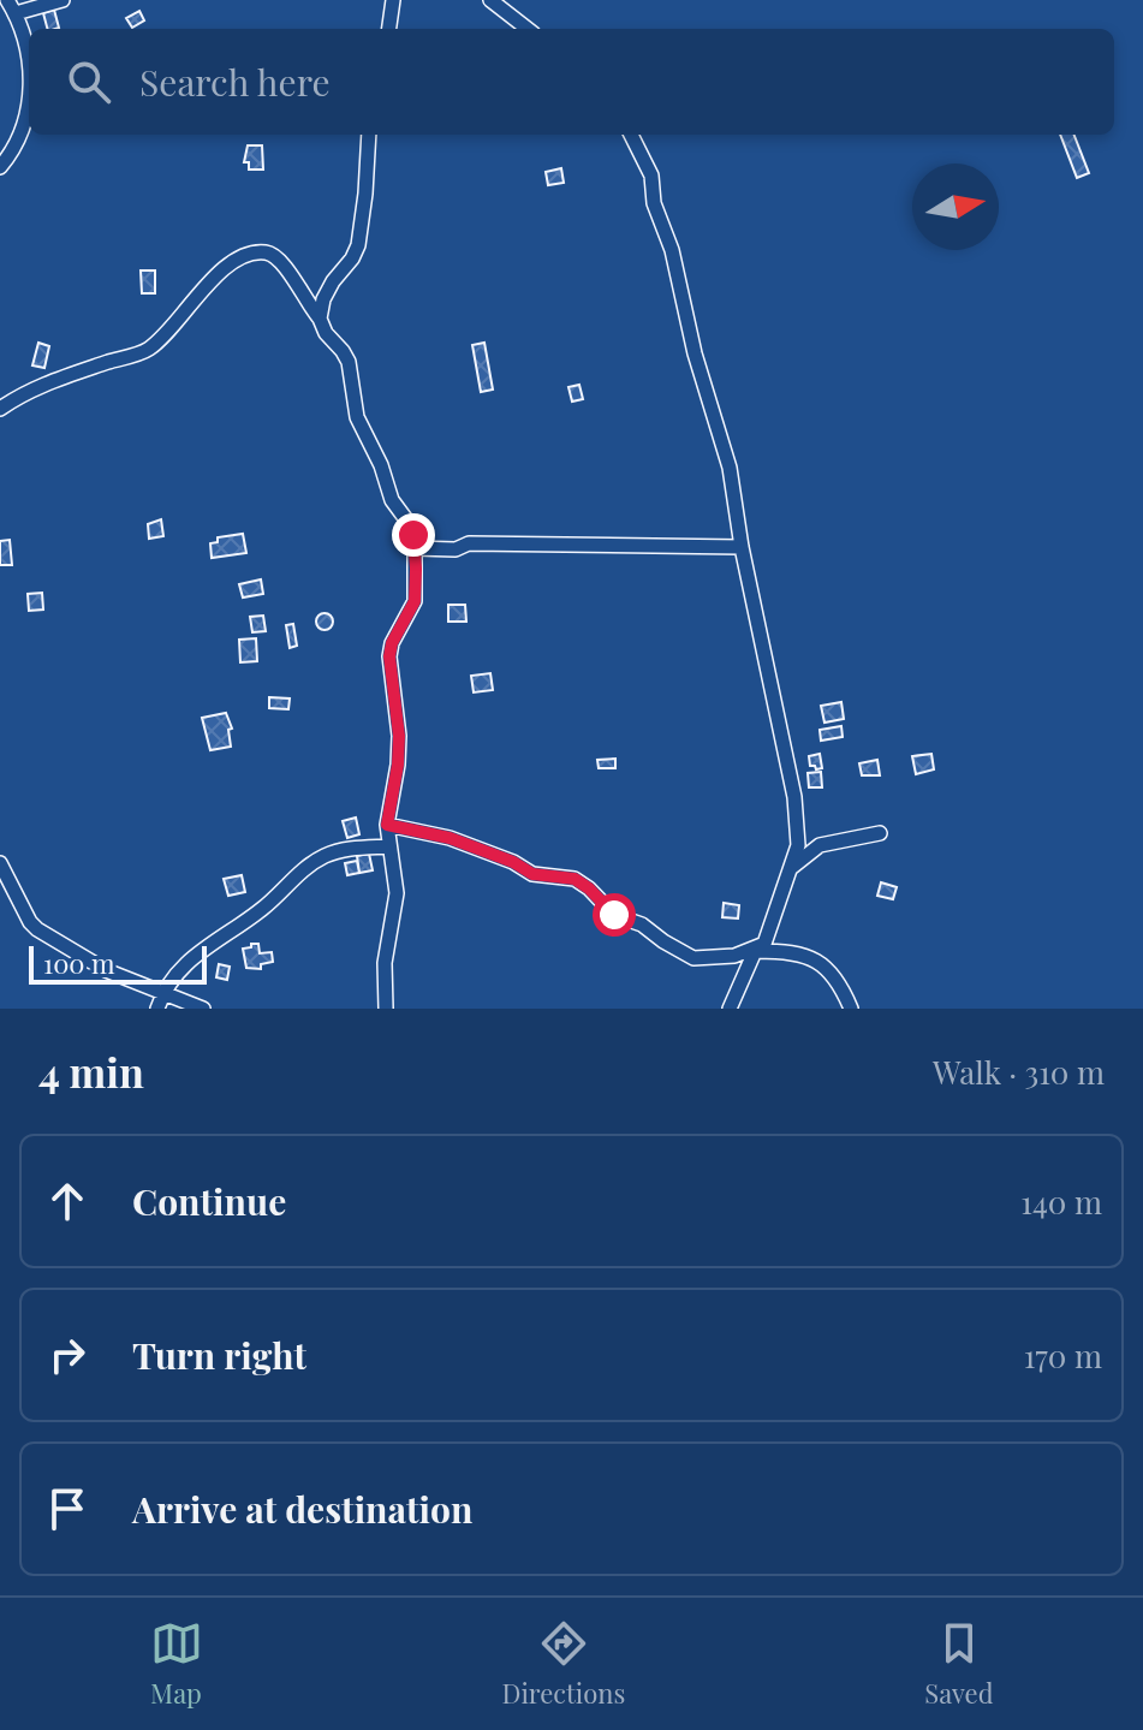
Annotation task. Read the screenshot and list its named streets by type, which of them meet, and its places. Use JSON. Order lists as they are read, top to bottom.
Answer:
{
  "scale_bar": "100 m",
  "north": "right",
  "page": {
    "search": "Search here",
    "scale": "100 m",
    "heading": ["4 min", "Walk · 310 m"],
    "list": [
      ["Continue", "140 m"],
      ["Turn right", "170 m"],
      "Arrive at destination"
    ],
    "nav": ["Map", "Directions", "Saved"]
  }
}
